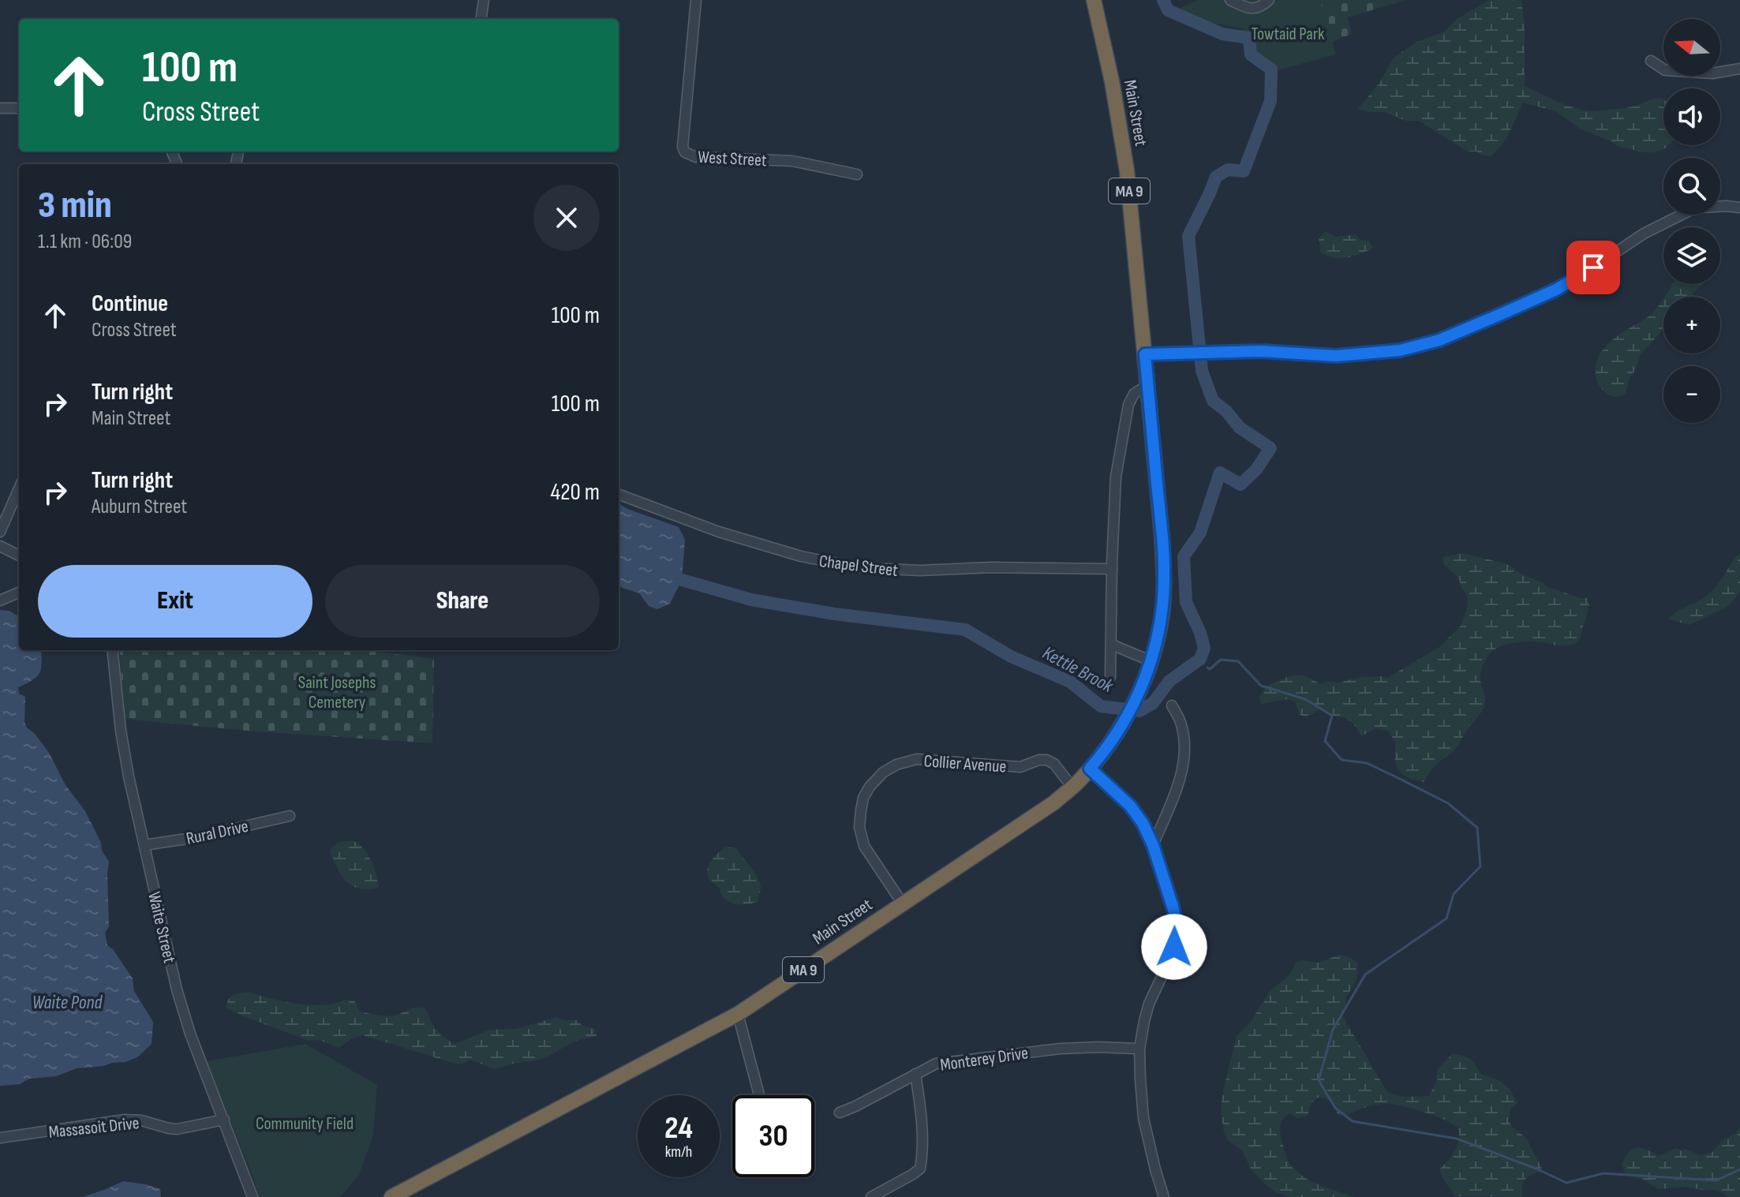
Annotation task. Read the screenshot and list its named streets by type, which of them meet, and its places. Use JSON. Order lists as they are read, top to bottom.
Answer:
{
  "streets": {
    "highway": ["Main Street", "MA 9"],
    "street": [
      "West Street",
      "Chapel Street",
      "Collier Avenue",
      "Rural Drive",
      "Waite Street",
      "Monterey Drive",
      "Massasoit Drive"
    ]
  },
  "crossings": [
    ["Main Street", "Collier Avenue"],
    ["Rural Drive", "Waite Street"],
    ["Waite Street", "Massasoit Drive"]
  ],
  "water": ["Kettle Brook", "Waite Pond"],
  "parks": ["Towtaid Park", "Saint Josephs Cemetery", "Community Field"],
  "north": "left",
  "page": {
    "map_buttons": ["+", "−"],
    "turn": ["100 m", "Cross Street"],
    "heading": ["3 min", "1.1 km · 06:09"],
    "list": [
      {
        "name": "Continue",
        "note": "Cross Street",
        "value": "100 m"
      },
      {
        "name": "Turn right",
        "note": "Main Street",
        "value": "100 m"
      },
      {
        "name": "Turn right",
        "note": "Auburn Street",
        "value": "420 m"
      }
    ],
    "buttons": ["Exit", "Share"],
    "speed": "24 km/h",
    "limit": "30"
  }
}
